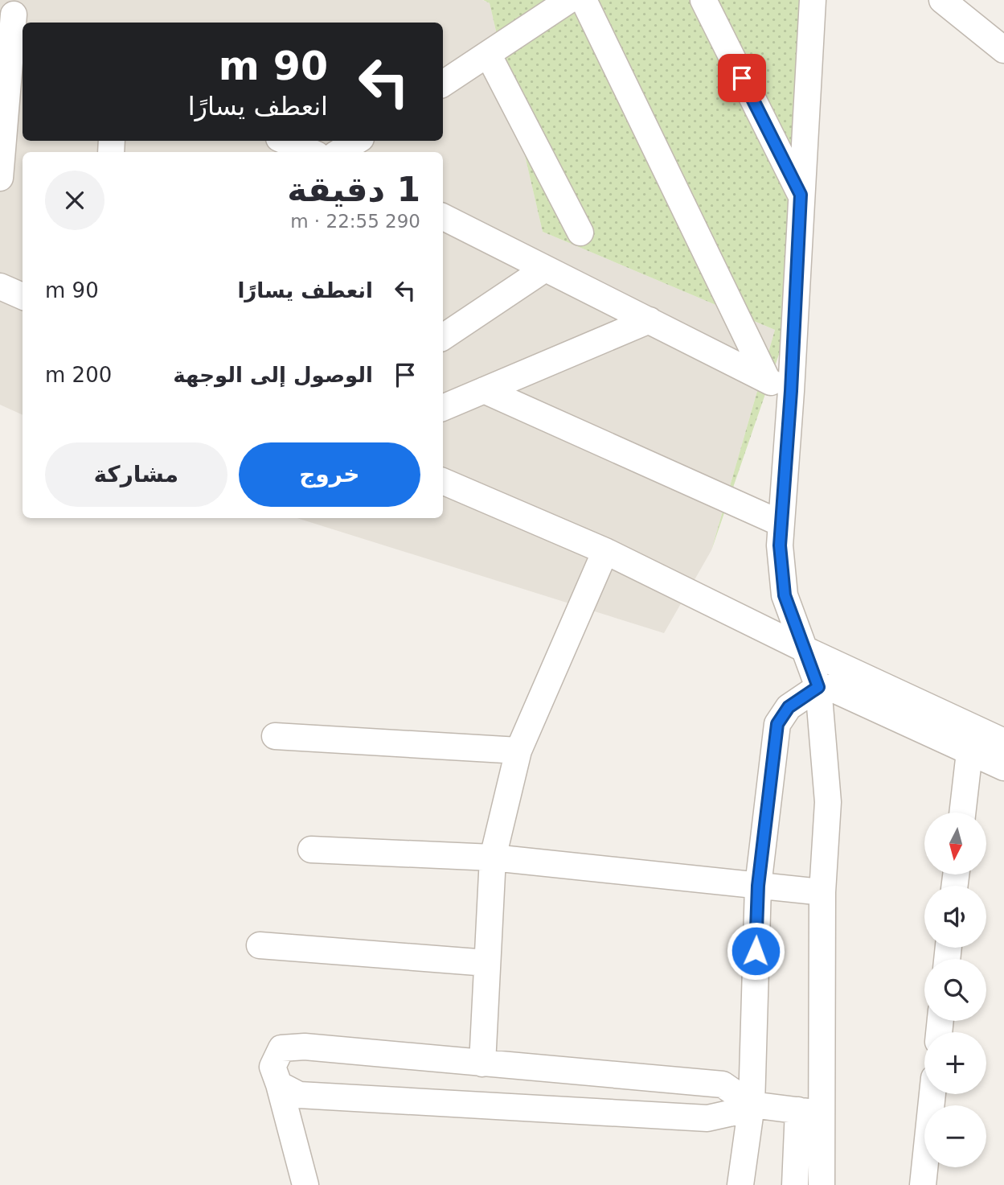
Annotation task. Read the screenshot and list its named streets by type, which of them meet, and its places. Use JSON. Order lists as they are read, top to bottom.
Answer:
{
  "north": "bottom",
  "page": {
    "turn": ["90 m", "انعطف يسارًا"],
    "heading": ["1 دقيقة", "290 m · 22:55"],
    "list": [
      {
        "name": "انعطف يسارًا",
        "value": "90 m"
      },
      {
        "name": "الوصول إلى الوجهة",
        "value": "200 m"
      }
    ],
    "buttons": ["خروج", "مشاركة"],
    "map_buttons": ["+", "−"]
  }
}
